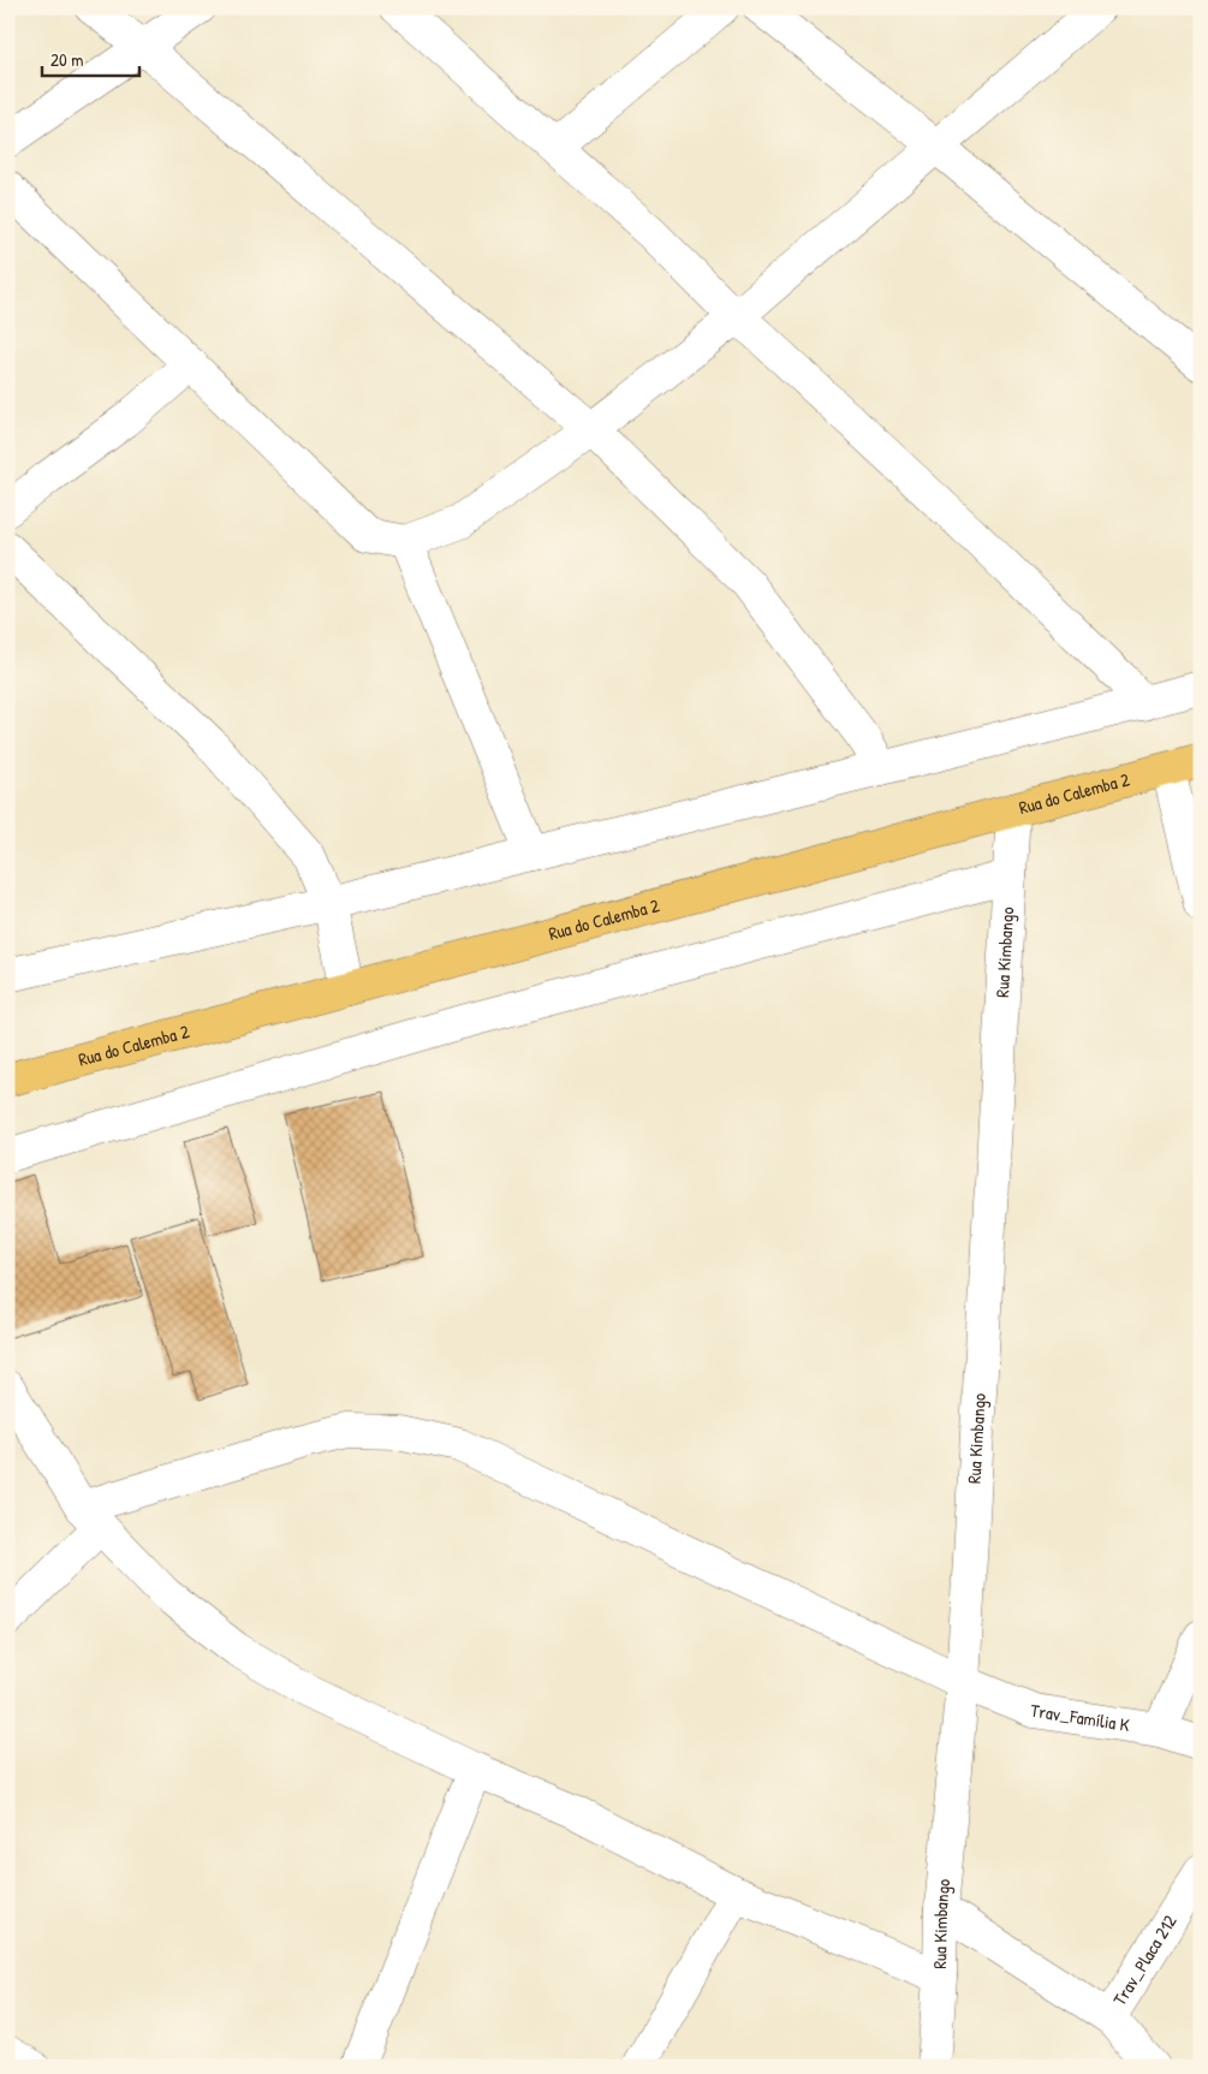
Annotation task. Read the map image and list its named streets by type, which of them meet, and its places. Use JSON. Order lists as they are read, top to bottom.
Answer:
{
  "streets": {
    "main road": ["Rua do Calemba 2"],
    "street": ["Rua Kimbango", "Trav_Família K", "Trav_Placa 212"]
  },
  "crossings": [
    ["Rua do Calemba 2", "Rua Kimbango"],
    ["Rua Kimbango", "Trav_Família K"]
  ],
  "scale_bar": "20 m"
}
